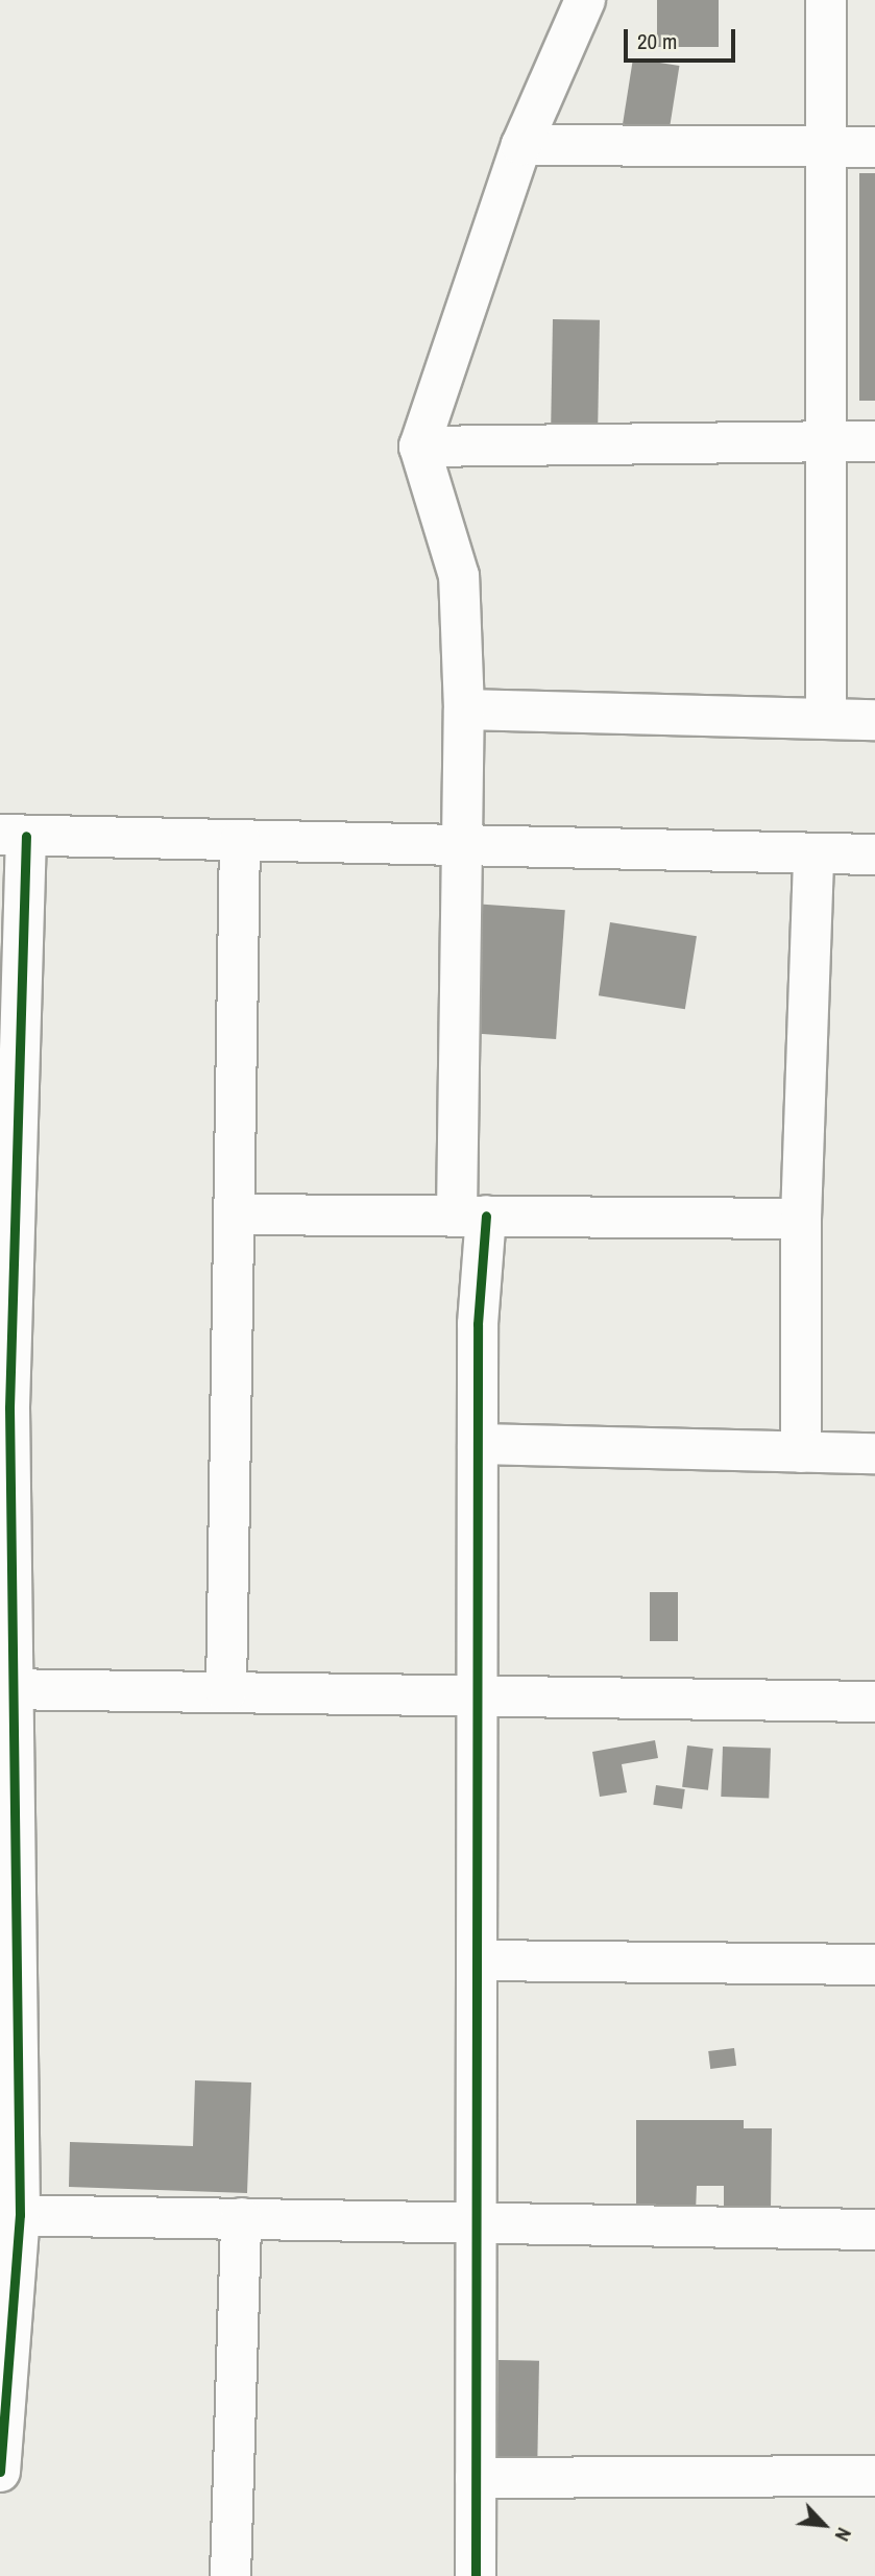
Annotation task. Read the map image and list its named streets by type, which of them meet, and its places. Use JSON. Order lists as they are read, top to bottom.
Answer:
{
  "scale_bar": "20 m",
  "north": "bottom right"
}
